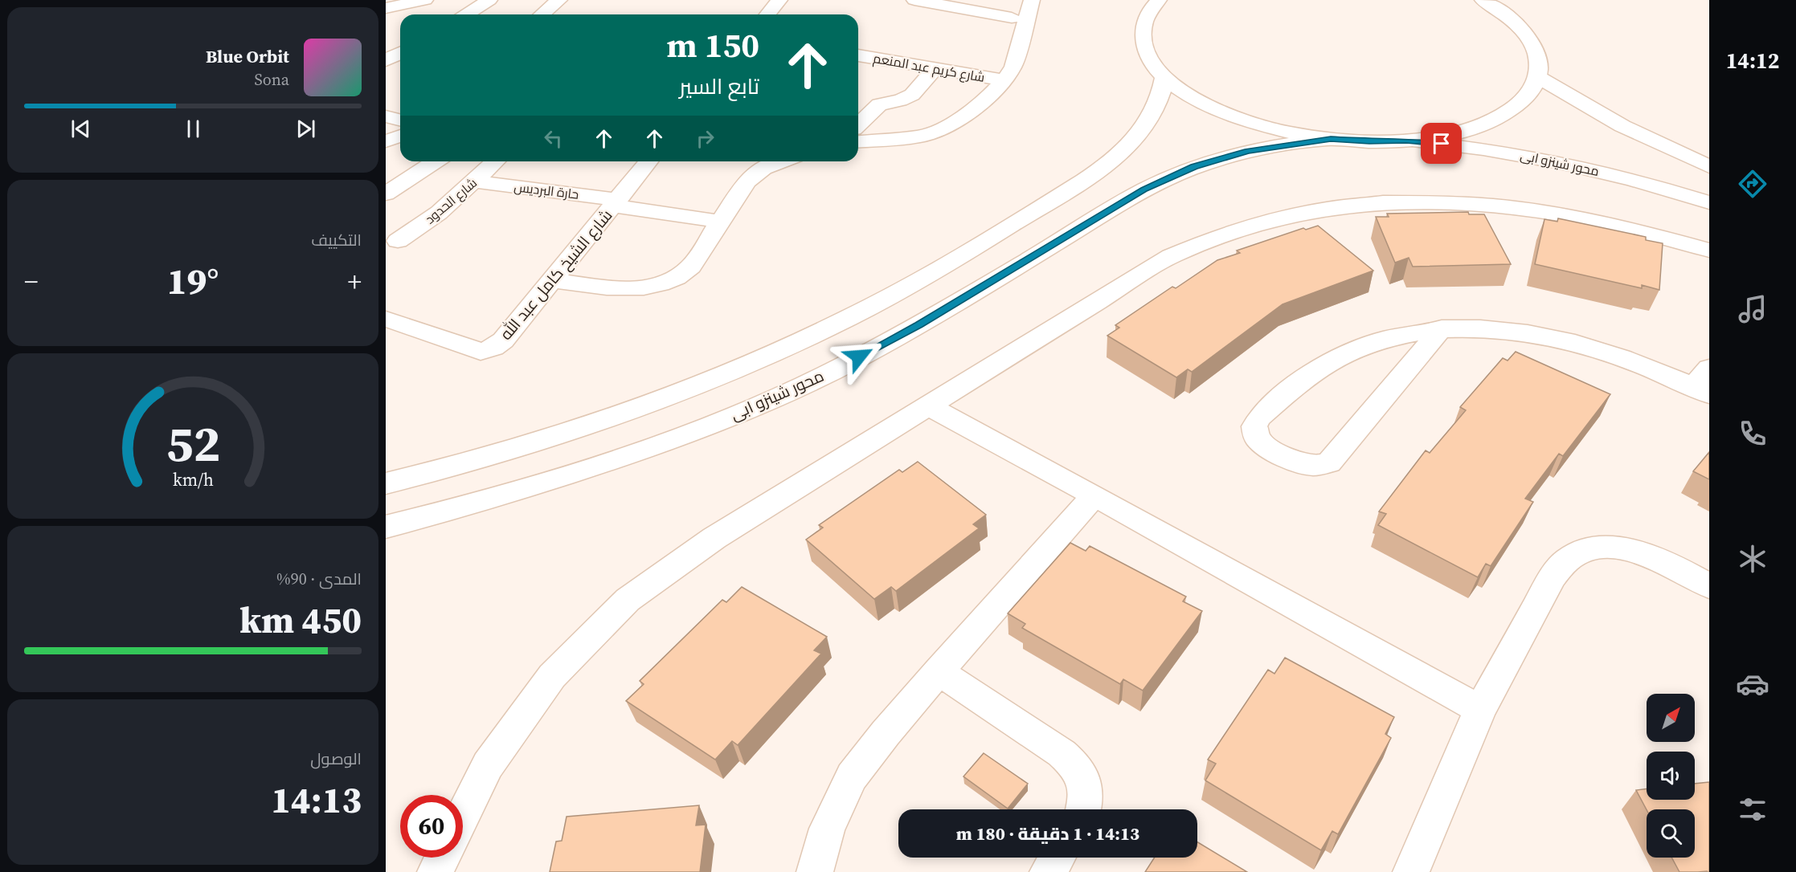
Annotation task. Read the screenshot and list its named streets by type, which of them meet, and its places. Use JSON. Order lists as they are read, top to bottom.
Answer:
{
  "streets": {
    "street": [
      "شارع كريم عبد المنعم",
      "محور شينزو ابى",
      "حارة البرديس",
      "شارع الحدود",
      "شارع الشيخ كامل عبد الله"
    ]
  },
  "crossings": [
    ["حارة البرديس", "شارع الحدود"],
    ["حارة البرديس", "شارع الشيخ كامل عبد الله"]
  ],
  "north": "top right",
  "page": {
    "tabs": "14:12",
    "turn": ["150 m", "تابع السير"],
    "song": ["Blue Orbit", "Sona"],
    "tile": [
      "التكييف",
      ["المدى · 90%", "450 km"],
      ["الوصول", "14:13"]
    ],
    "heat": ["−", "19°", "+"],
    "limit": "60",
    "trip": "14:13 · 1 دقيقة · 180 m",
    "gauge": ["52", "km/h"]
  }
}
